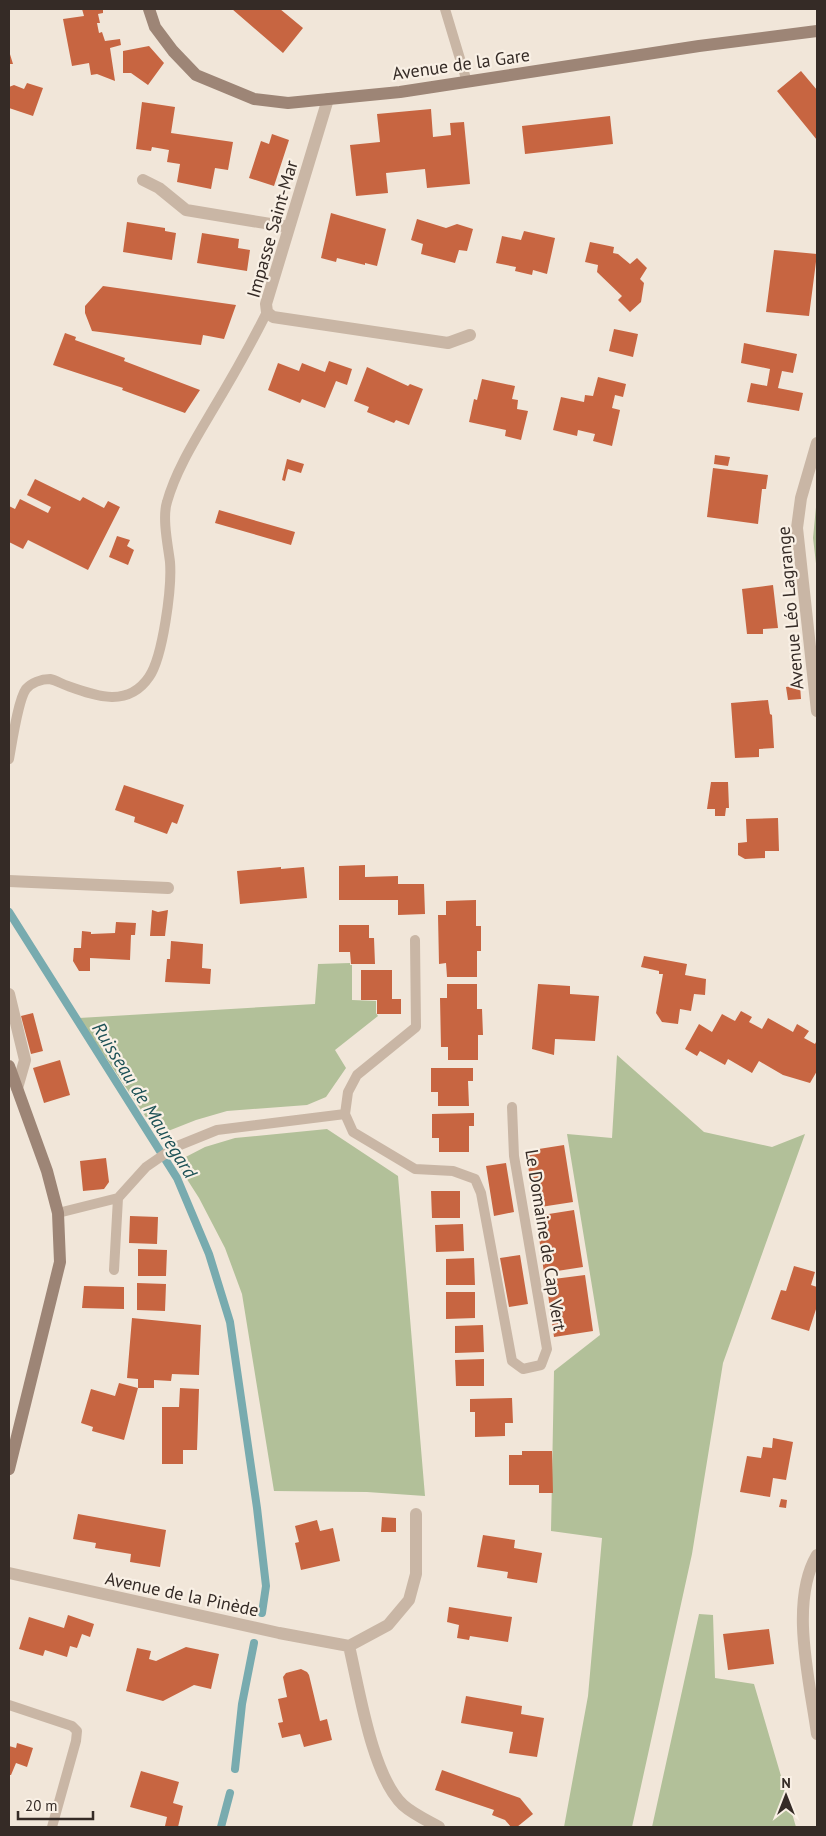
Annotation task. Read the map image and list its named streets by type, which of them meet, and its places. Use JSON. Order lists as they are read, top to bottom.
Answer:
{
  "streets": {
    "street": [
      "Avenue de la Gare",
      "Impasse Saint-Mar",
      "Avenue Léo Lagrange",
      "Avenue de la Pinède"
    ],
    "lane": ["Le Domaine de Cap Vert"]
  },
  "crossings": [
    ["Avenue de la Gare", "Impasse Saint-Mar"]
  ],
  "water": ["Ruisseau de Mauregard"],
  "scale_bar": "20 m",
  "north": "top"
}
